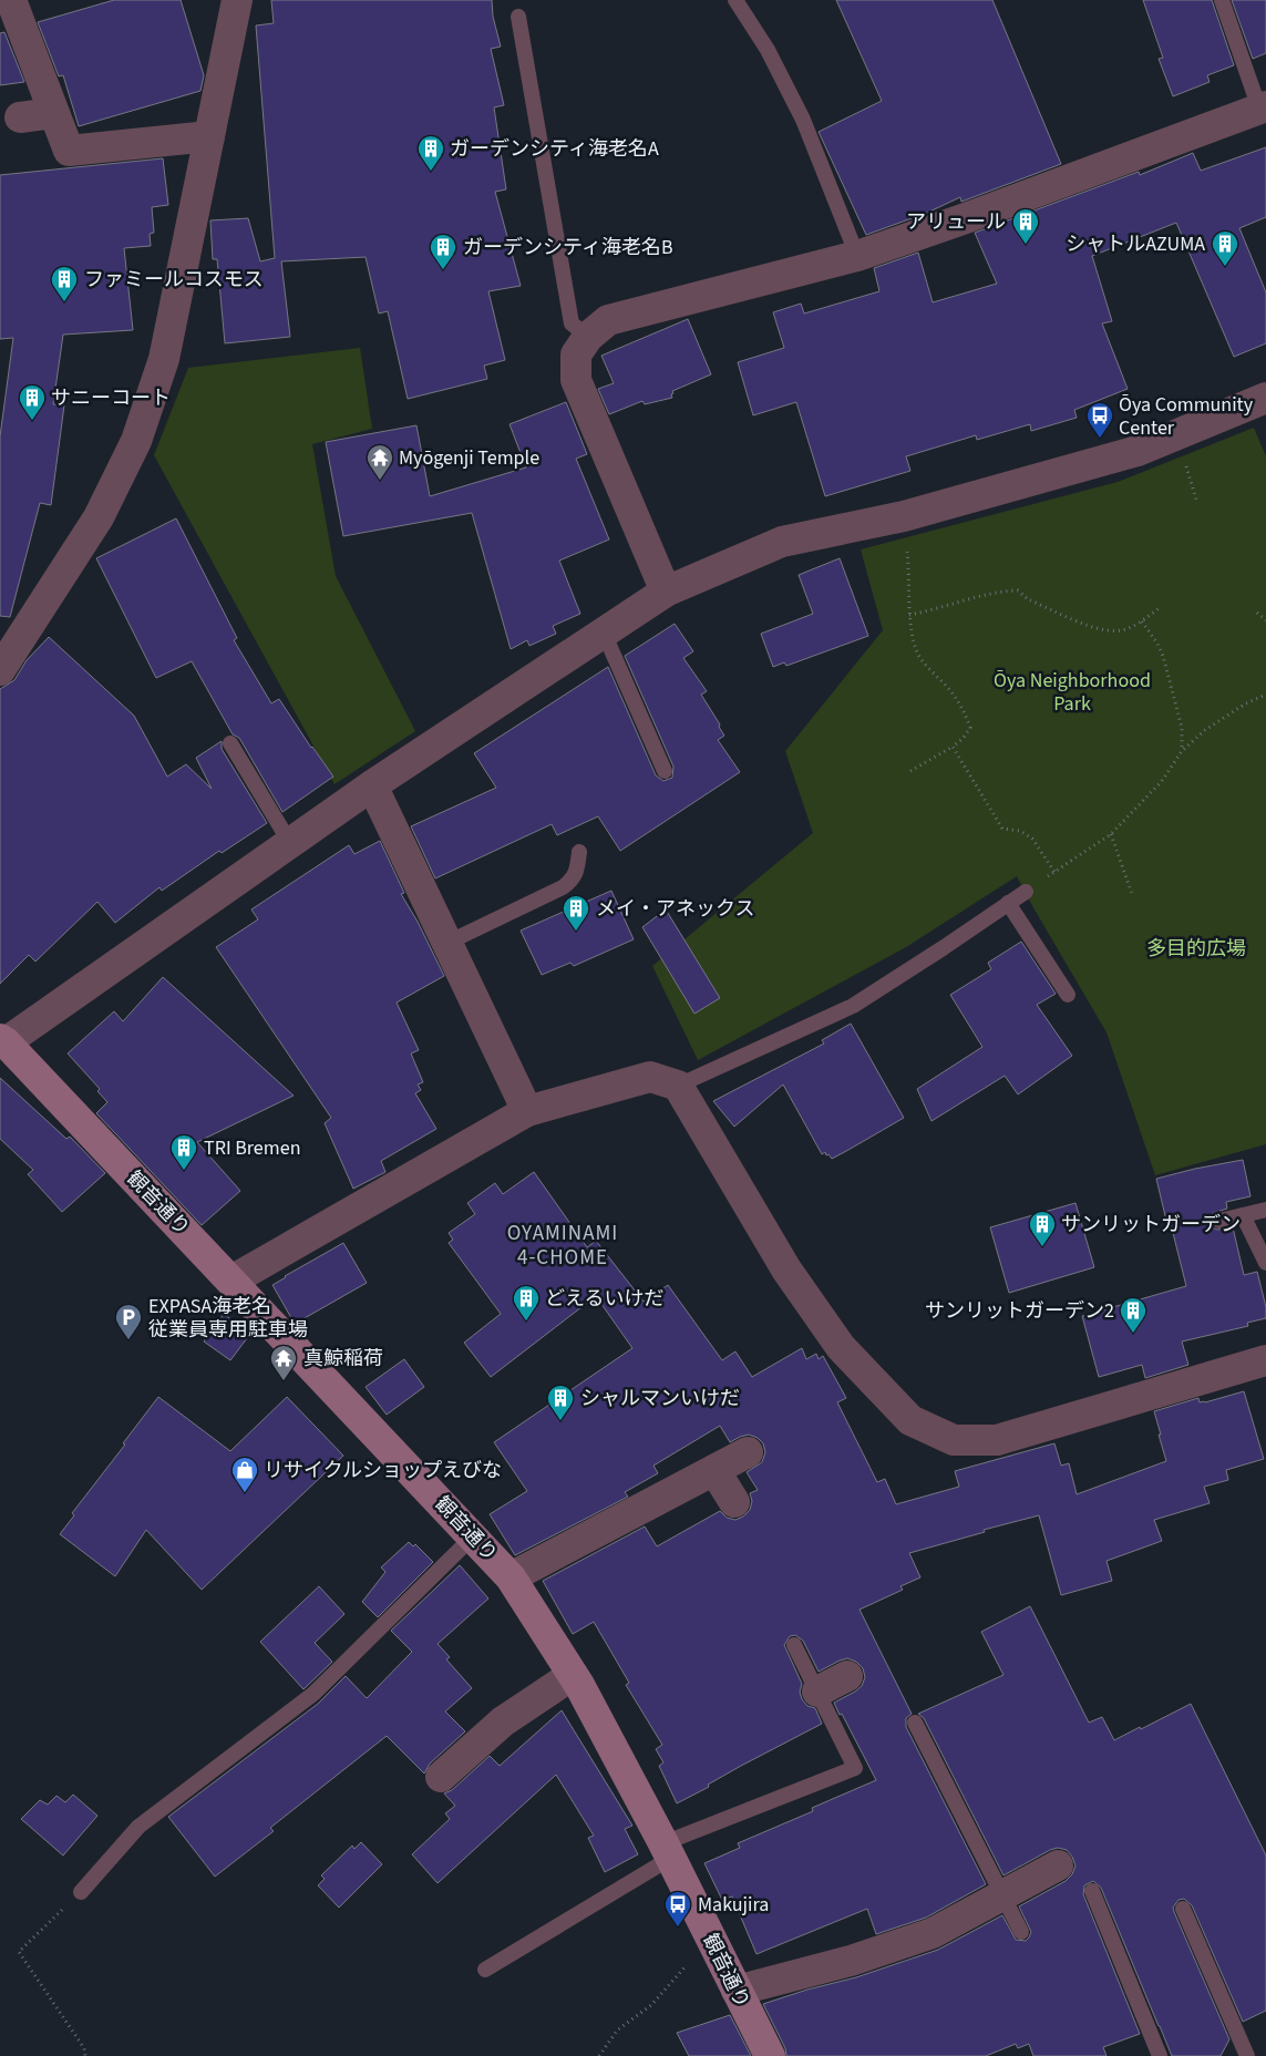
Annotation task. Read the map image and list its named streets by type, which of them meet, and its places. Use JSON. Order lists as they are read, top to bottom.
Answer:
{
  "streets": {
    "main road": ["観音通り"]
  },
  "districts": ["OYAMINAMI 4-CHOME"],
  "parks": ["Ōya Neighborhood Park", "多目的広場"],
  "places": {
    "building": [
      "ガーデンシティ海老名A",
      "アリュール",
      "シャトルAZUMA",
      "ガーデンシティ海老名B",
      "ファミールコスモス",
      "サニーコート",
      "メイ・アネックス",
      "TRI Bremen",
      "サンリットガーデン",
      "どえるいけだ",
      "サンリットガーデン2",
      "シャルマンいけだ"
    ],
    "bus stop": ["Ōya Community Center", "Makujira"],
    "temple": ["Myōgenji Temple", "真鯨稲荷"],
    "parking": ["EXPASA海老名 従業員専用駐車場"],
    "shop": ["リサイクルショップえびな"]
  }
}
